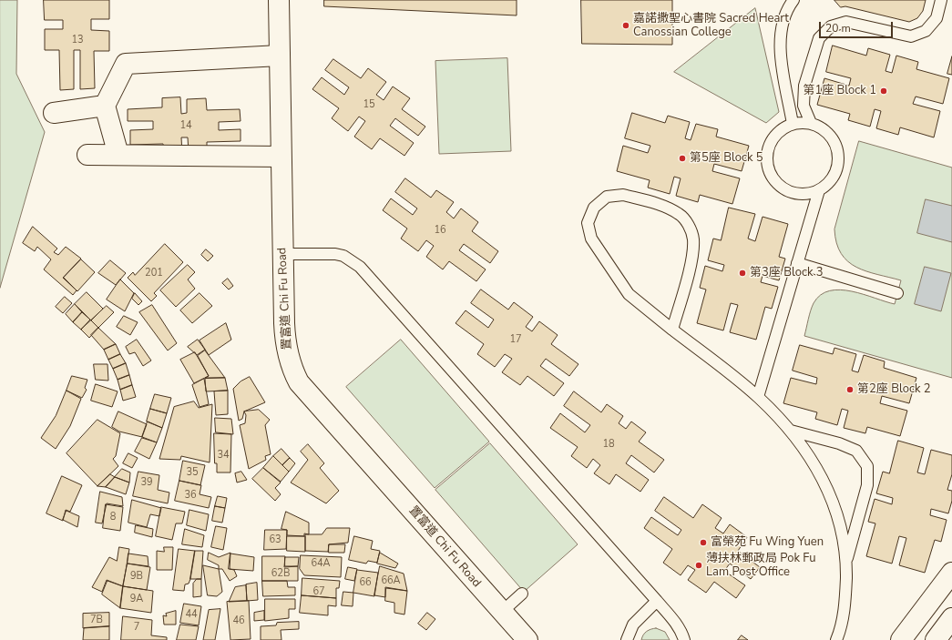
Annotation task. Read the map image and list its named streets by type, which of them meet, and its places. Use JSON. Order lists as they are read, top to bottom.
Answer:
{
  "streets": {
    "street": ["置富道 Chi Fu Road"]
  },
  "places": [
    "嘉諾撒聖心書院 Sacred Heart Canossian College",
    "第1座 Block 1",
    "第5座 Block 5",
    "第3座 Block 3",
    "第2座 Block 2",
    "富榮苑 Fu Wing Yuen",
    "薄扶林郵政局 Pok Fu Lam Post Office"
  ],
  "house_numbers": [
    "13",
    "15",
    "14",
    "16",
    "201",
    "17",
    "18",
    "34",
    "35",
    "39",
    "36",
    "8",
    "63",
    "64A",
    "62B",
    "9B",
    "66A",
    "66",
    "67",
    "9A",
    "44",
    "7B",
    "46",
    "7"
  ],
  "scale_bar": "20 m"
}
